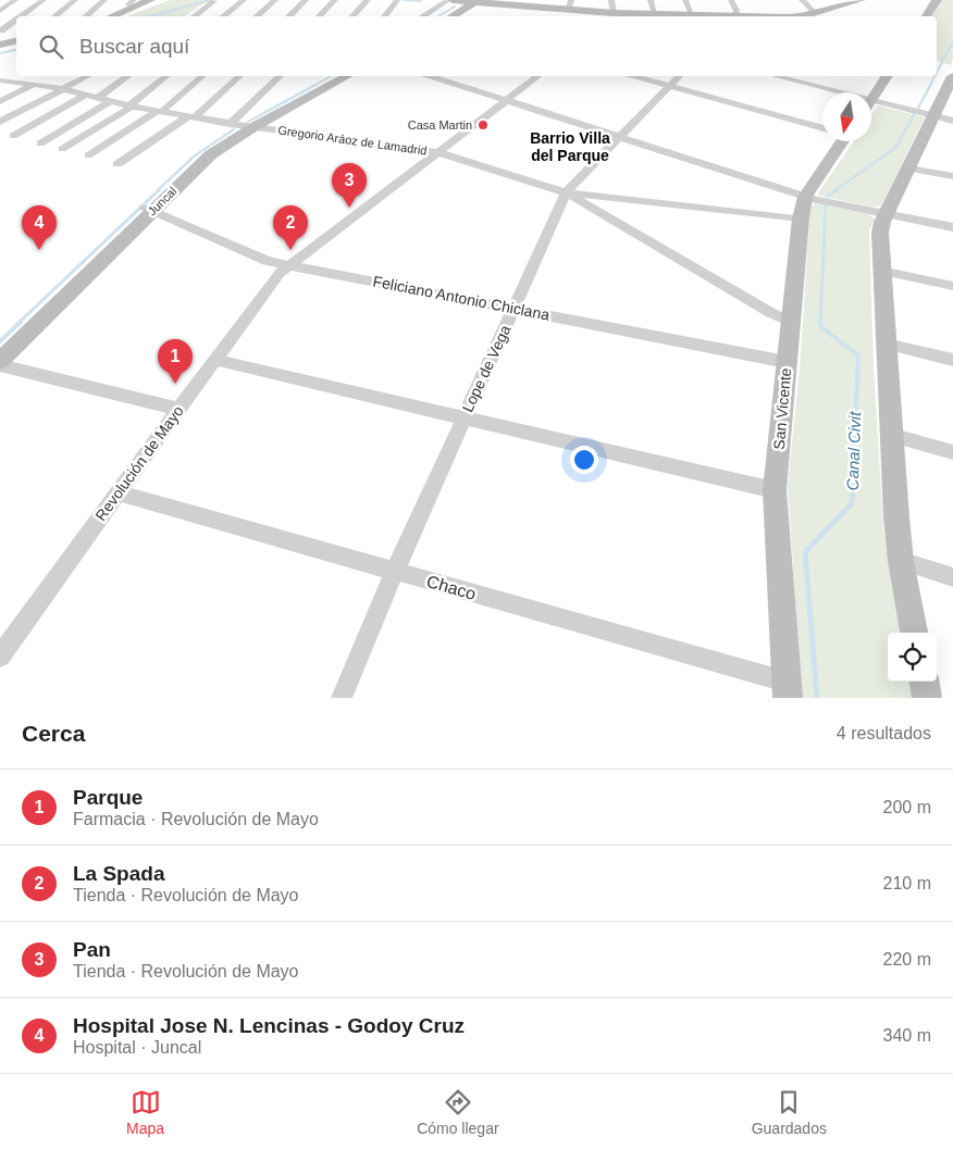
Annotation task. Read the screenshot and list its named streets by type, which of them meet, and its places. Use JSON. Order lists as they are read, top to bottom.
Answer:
{
  "streets": {
    "street": [
      "Gregorio Aráoz de Lamadrid",
      "Juncal",
      "Feliciano Antonio Chiclana",
      "Lope de Vega",
      "San Vicente",
      "Revolución de Mayo",
      "Chaco"
    ]
  },
  "crossings": [
    ["Gregorio Aráoz de Lamadrid", "Juncal"],
    ["Gregorio Aráoz de Lamadrid", "Lope de Vega"],
    ["Gregorio Aráoz de Lamadrid", "San Vicente"],
    ["Gregorio Aráoz de Lamadrid", "Revolución de Mayo"],
    ["Juncal", "Feliciano Antonio Chiclana"],
    ["Feliciano Antonio Chiclana", "Lope de Vega"],
    ["Feliciano Antonio Chiclana", "San Vicente"],
    ["Feliciano Antonio Chiclana", "Revolución de Mayo"],
    ["Lope de Vega", "Chaco"],
    ["San Vicente", "Chaco"],
    ["Revolución de Mayo", "Chaco"]
  ],
  "districts": ["Barrio Villa del Parque"],
  "water": ["Canal Civit"],
  "places": ["Casa Martin"],
  "north": "bottom",
  "page": {
    "search": "Buscar aquí",
    "pins": [
      "3",
      "2",
      "4",
      "1"
    ],
    "heading": ["Cerca", "4 resultados"],
    "list": [
      {
        "mark": "1",
        "name": "Parque",
        "note": "Farmacia · Revolución de Mayo",
        "value": "200 m"
      },
      {
        "mark": "2",
        "name": "La Spada",
        "note": "Tienda · Revolución de Mayo",
        "value": "210 m"
      },
      {
        "mark": "3",
        "name": "Pan",
        "note": "Tienda · Revolución de Mayo",
        "value": "220 m"
      },
      {
        "mark": "4",
        "name": "Hospital Jose N. Lencinas - Godoy Cruz",
        "note": "Hospital · Juncal",
        "value": "340 m"
      }
    ],
    "nav": ["Mapa", "Cómo llegar", "Guardados"]
  }
}
